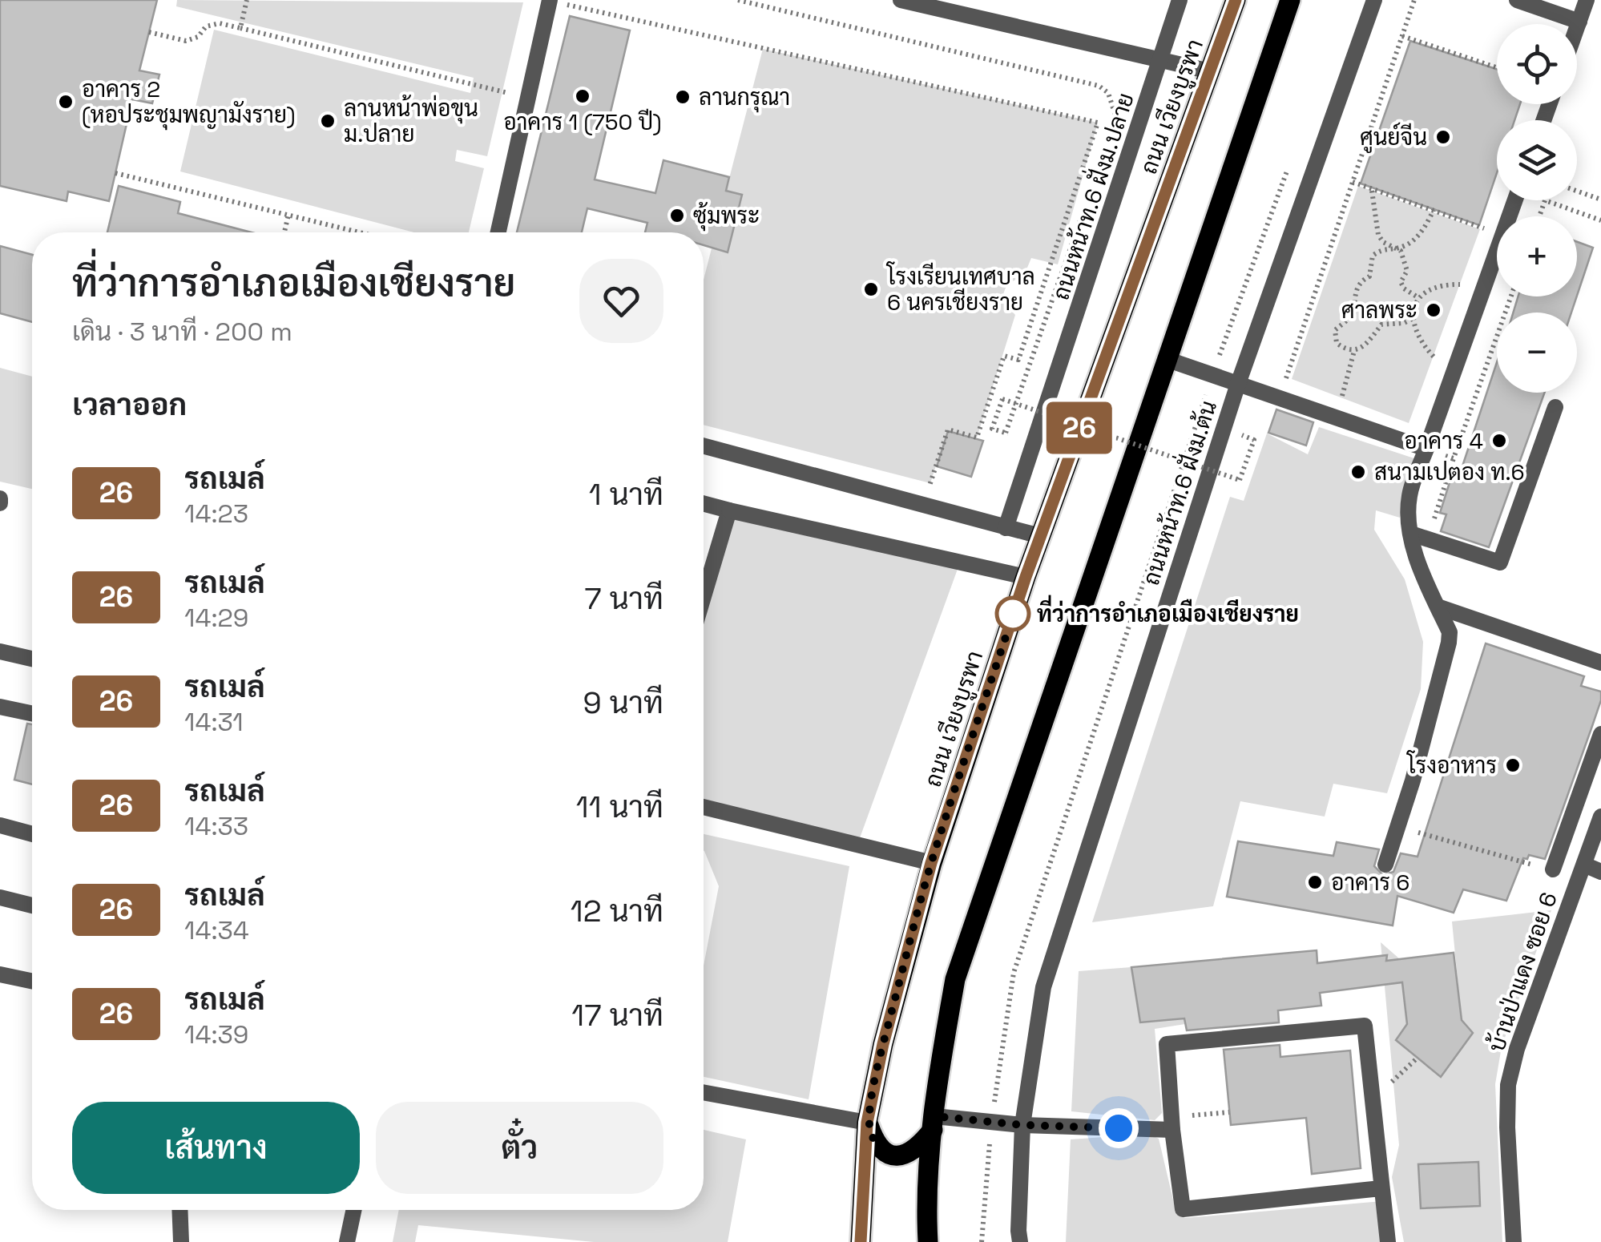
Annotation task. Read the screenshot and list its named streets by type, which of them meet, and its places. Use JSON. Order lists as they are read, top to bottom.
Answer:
{
  "streets": {
    "main road": ["ถนน เวียงบูรพา"],
    "street": ["ถนนหน้าท.6 ฝั่งม.ปลาย", "ถนนหน้าท.6 ฝั่งม.ต้น", "บ้านป่าแดง ซอย 6"]
  },
  "places": [
    "อาคาร 1 (750 ปี)",
    "ลานกรุณา",
    "อาคาร 2 (หอประชุมพญามังราย)",
    "ลานหน้าพ่อขุน ม.ปลาย",
    "ศูนย์จีน",
    "ซุ้มพระ",
    "โรงเรียนเทศบาล 6 นครเชียงราย",
    "ศาลพระ",
    "อาคาร 4",
    "สนามเปตอง ท.6",
    "ที่ว่าการอำเภอเมืองเชียงราย",
    "โรงอาหาร",
    "อาคาร 6"
  ],
  "lines": ["bus line 26"],
  "page": {
    "on_map": "26",
    "map_buttons": ["+", "−"],
    "heading": [
      ["ที่ว่าการอำเภอเมืองเชียงราย", "เดิน · 3 นาที · 200 m"],
      "เวลาออก"
    ],
    "list": [
      {
        "mark": "26",
        "name": "รถเมล์",
        "note": "14:23",
        "value": "1 นาที"
      },
      {
        "mark": "26",
        "name": "รถเมล์",
        "note": "14:29",
        "value": "7 นาที"
      },
      {
        "mark": "26",
        "name": "รถเมล์",
        "note": "14:31",
        "value": "9 นาที"
      },
      {
        "mark": "26",
        "name": "รถเมล์",
        "note": "14:33",
        "value": "11 นาที"
      },
      {
        "mark": "26",
        "name": "รถเมล์",
        "note": "14:34",
        "value": "12 นาที"
      },
      {
        "mark": "26",
        "name": "รถเมล์",
        "note": "14:39",
        "value": "17 นาที"
      }
    ],
    "buttons": ["เส้นทาง", "ตั๋ว"]
  }
}
